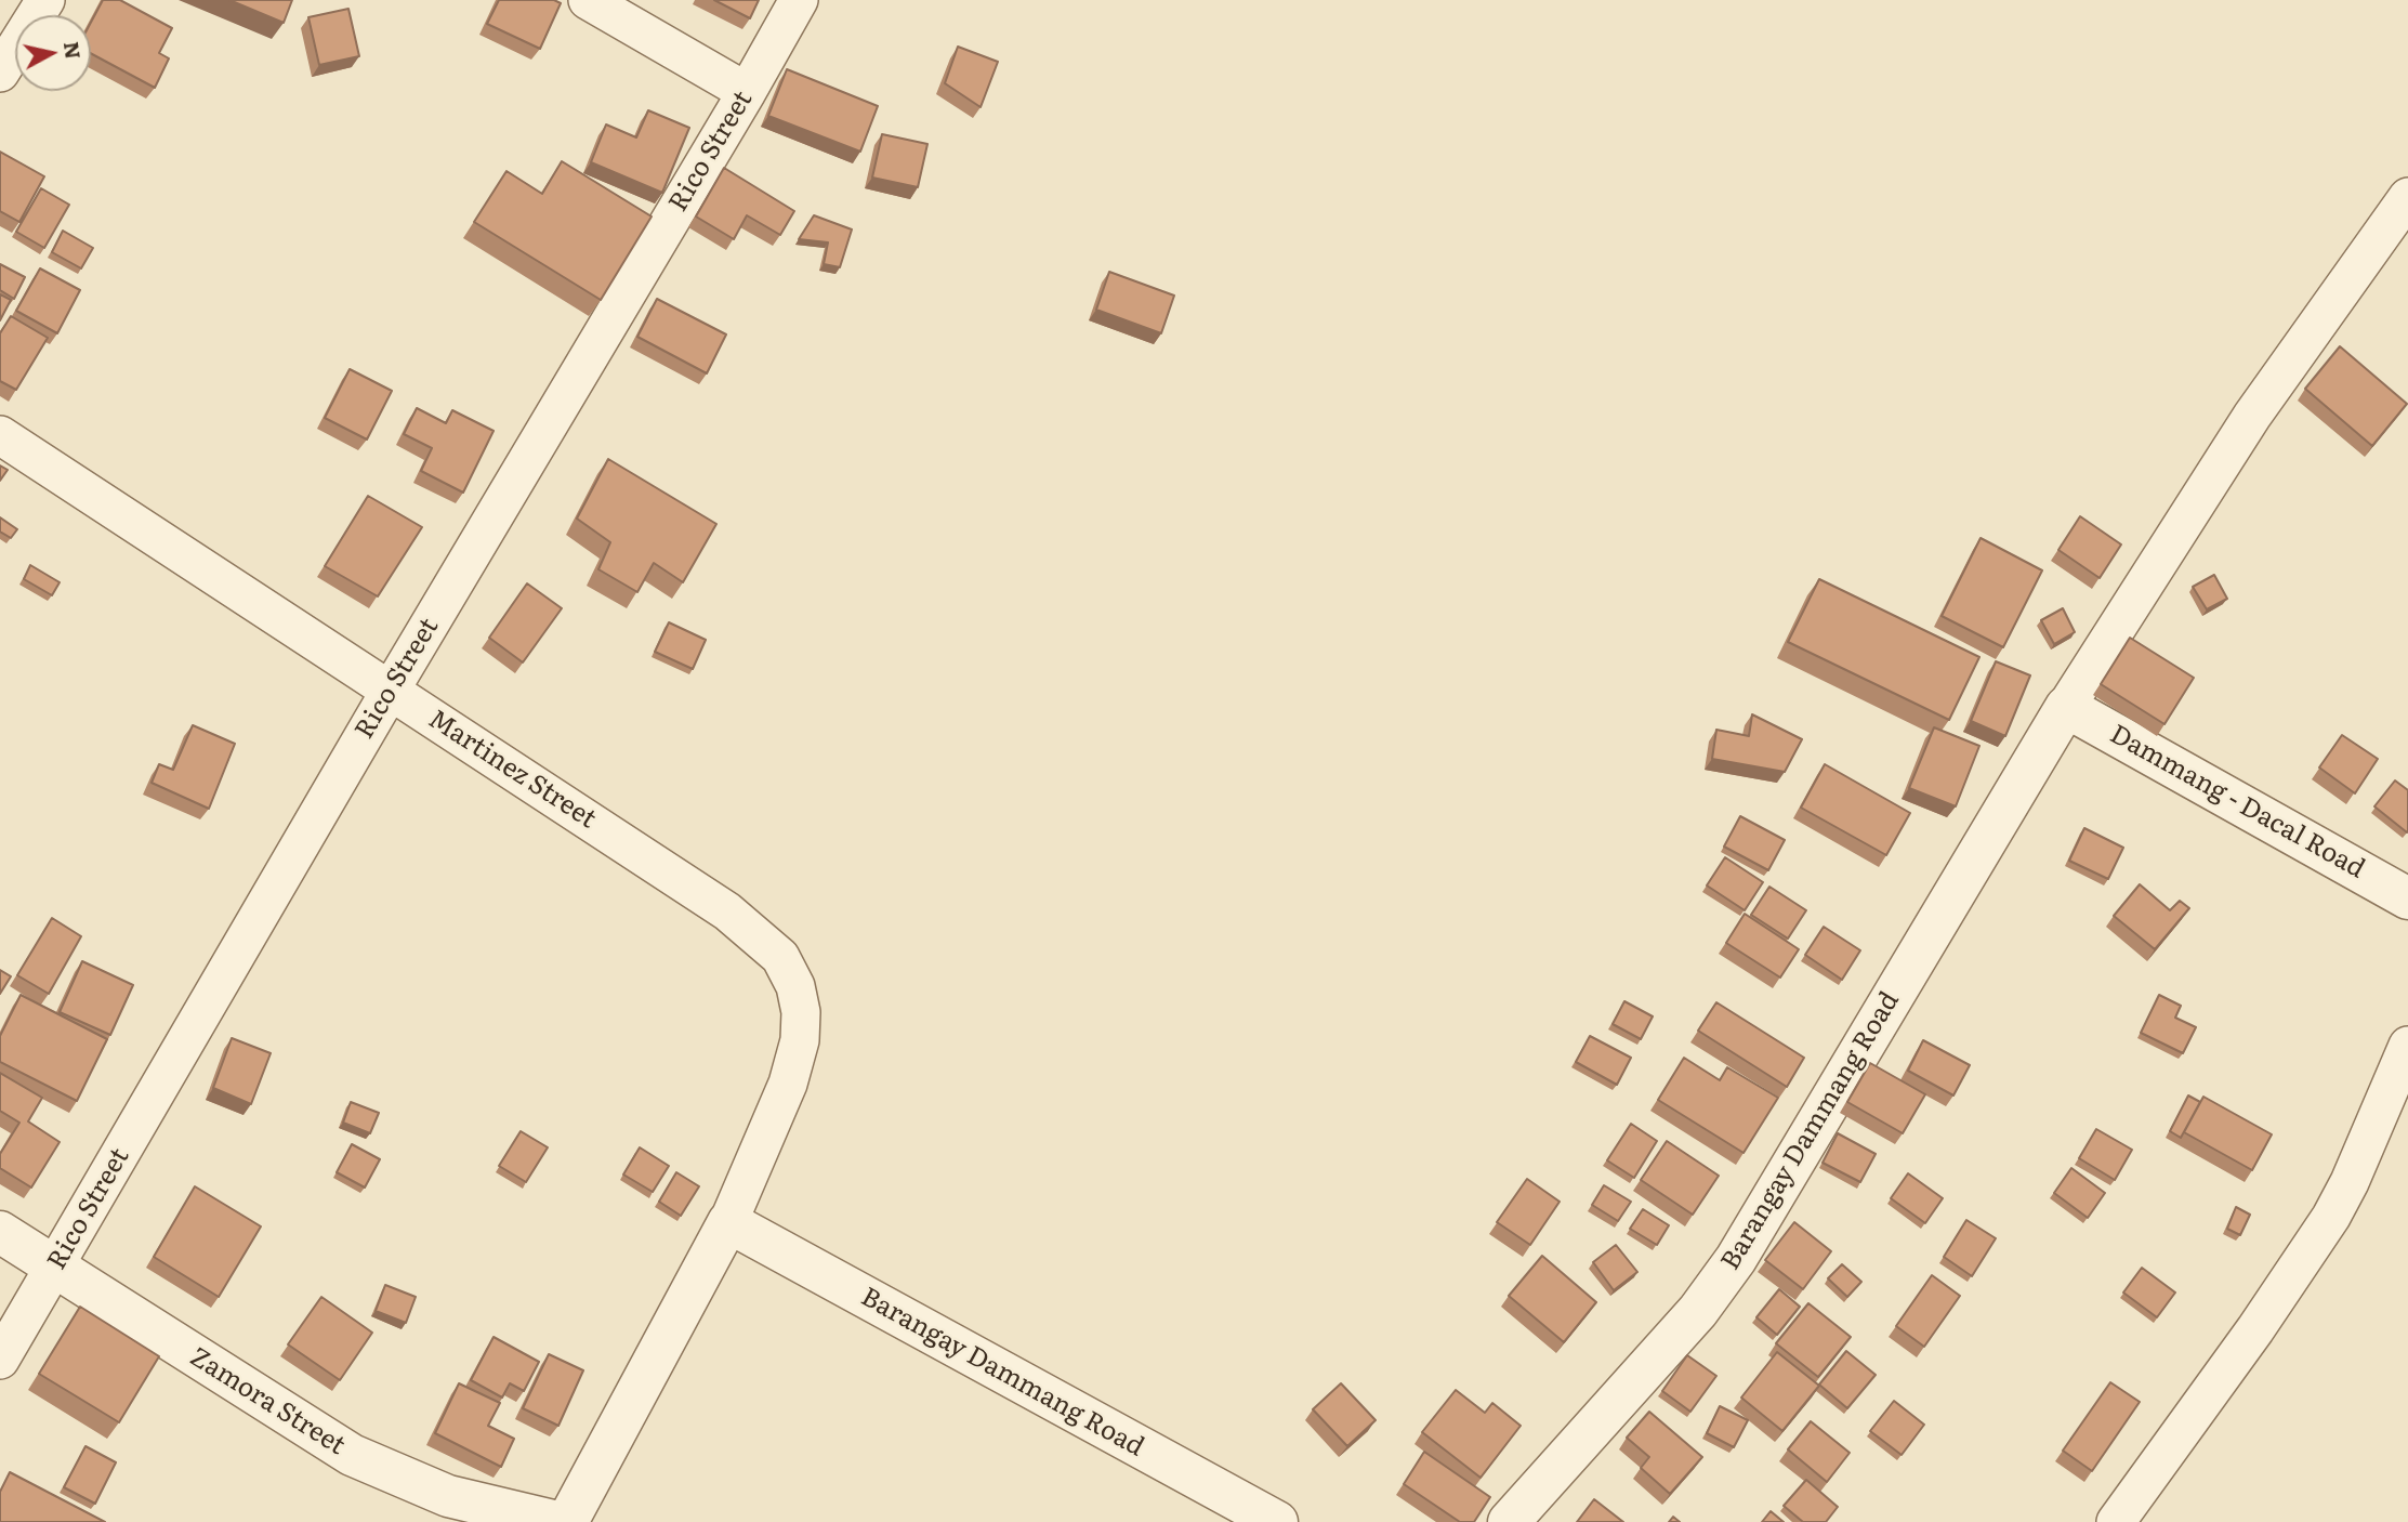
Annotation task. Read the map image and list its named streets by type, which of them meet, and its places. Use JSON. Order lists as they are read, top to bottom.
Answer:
{
  "streets": {
    "street": [
      "Rico Street",
      "Martinez Street",
      "Dammang - Dacal Road",
      "Barangay Dammang Road",
      "Zamora Street"
    ]
  },
  "crossings": [
    ["Rico Street", "Martinez Street"],
    ["Rico Street", "Zamora Street"],
    ["Martinez Street", "Barangay Dammang Road"],
    ["Dammang - Dacal Road", "Barangay Dammang Road"]
  ],
  "north": "right"
}
